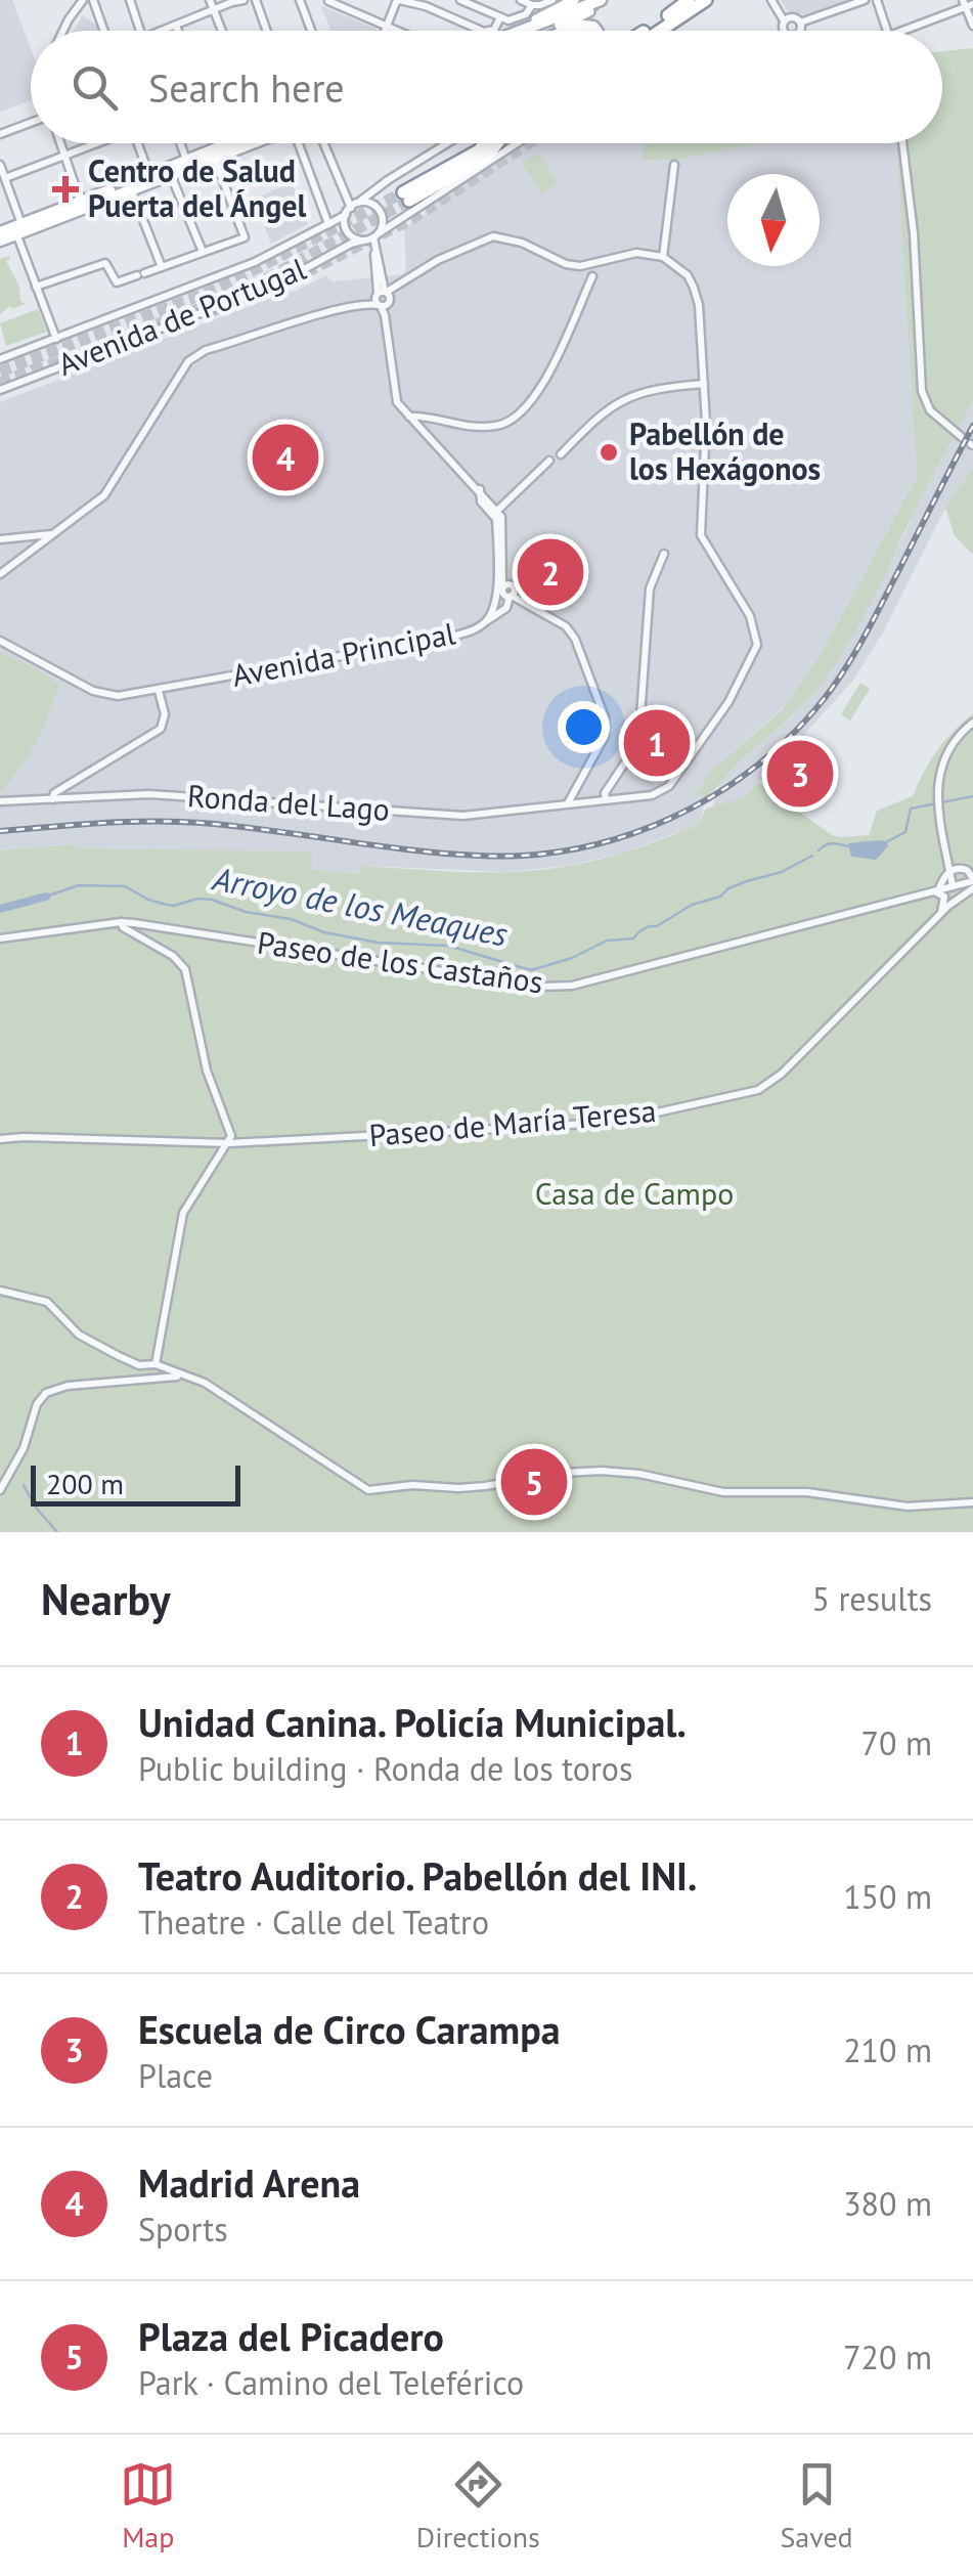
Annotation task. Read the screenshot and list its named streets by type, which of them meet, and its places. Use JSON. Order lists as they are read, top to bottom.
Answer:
{
  "streets": {
    "street": [
      "Avenida de Portugal",
      "Avenida Principal",
      "Ronda del Lago",
      "Paseo de los Castaños",
      "Paseo de María Teresa"
    ]
  },
  "crossings": [
    ["Avenida de Portugal", "Avenida Principal"],
    ["Paseo de los Castaños", "Paseo de María Teresa"]
  ],
  "water": ["Arroyo de los Meaques"],
  "parks": ["Casa de Campo"],
  "places": {
    "health": ["Centro de Salud Puerta del Ángel"],
    "other": ["Pabellón de los Hexágonos"]
  },
  "scale_bar": "200 m",
  "north": "bottom",
  "page": {
    "search": "Search here",
    "pins": [
      "4",
      "2",
      "1",
      "3",
      "5"
    ],
    "scale": "200 m",
    "heading": ["Nearby", "5 results"],
    "list": [
      {
        "mark": "1",
        "name": "Unidad Canina. Policía Municipal.",
        "note": "Public building · Ronda de los toros",
        "value": "70 m"
      },
      {
        "mark": "2",
        "name": "Teatro Auditorio. Pabellón del INI.",
        "note": "Theatre · Calle del Teatro",
        "value": "150 m"
      },
      {
        "mark": "3",
        "name": "Escuela de Circo Carampa",
        "note": "Place",
        "value": "210 m"
      },
      {
        "mark": "4",
        "name": "Madrid Arena",
        "note": "Sports",
        "value": "380 m"
      },
      {
        "mark": "5",
        "name": "Plaza del Picadero",
        "note": "Park · Camino del Teleférico",
        "value": "720 m"
      }
    ],
    "nav": ["Map", "Directions", "Saved"]
  }
}
